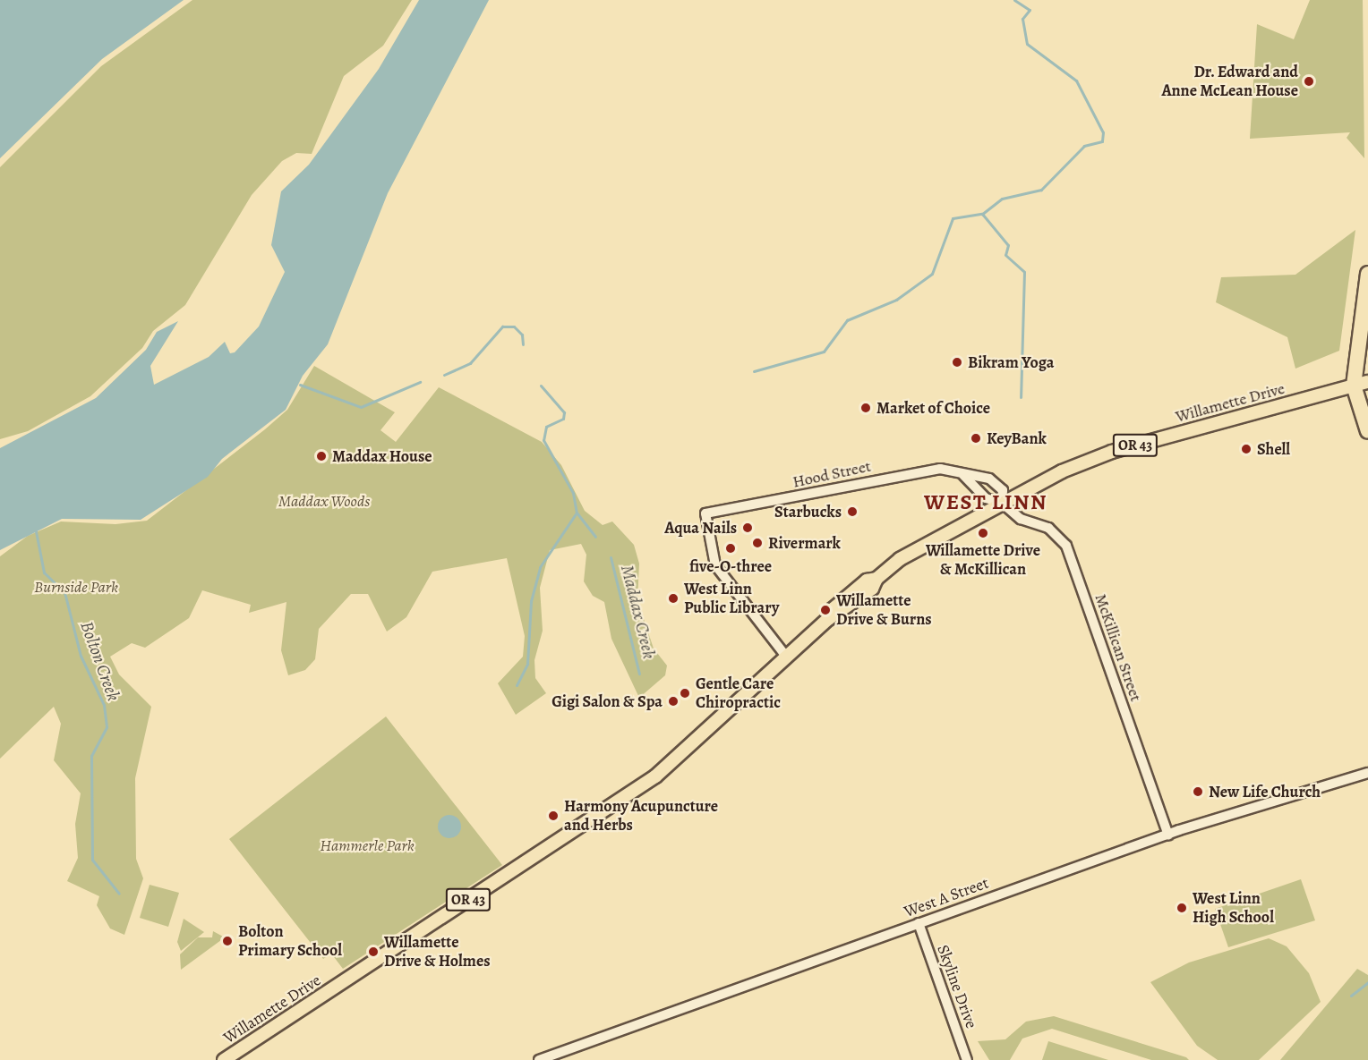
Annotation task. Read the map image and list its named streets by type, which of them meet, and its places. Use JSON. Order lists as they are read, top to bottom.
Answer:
{
  "streets": {
    "main road": ["Willamette Drive", "OR 43"],
    "street": [
      "Hood Street",
      "McKillican Street",
      "West A Street",
      "Skyline Drive"
    ]
  },
  "crossings": [
    ["Willamette Drive", "Hood Street"],
    ["Willamette Drive", "McKillican Street"],
    ["Hood Street", "McKillican Street"],
    ["McKillican Street", "West A Street"],
    ["West A Street", "Skyline Drive"]
  ],
  "districts": ["WEST LINN"],
  "water": ["Maddax Creek", "Bolton Creek"],
  "parks": ["Maddax Woods", "Burnside Park", "Hammerle Park"],
  "places": [
    "Dr. Edward and Anne McLean House",
    "Bikram Yoga",
    "Market of Choice",
    "KeyBank",
    "Shell",
    "Maddax House",
    "Starbucks",
    "Aqua Nails",
    "Willamette Drive & McKillican",
    "Rivermark",
    "five-O-three",
    "West Linn Public Library",
    "Willamette Drive & Burns",
    "Gentle Care Chiropractic",
    "Gigi Salon & Spa",
    "New Life Church",
    "Harmony Acupuncture and Herbs",
    "West Linn High School",
    "Bolton Primary School",
    "Willamette Drive & Holmes"
  ]
}
